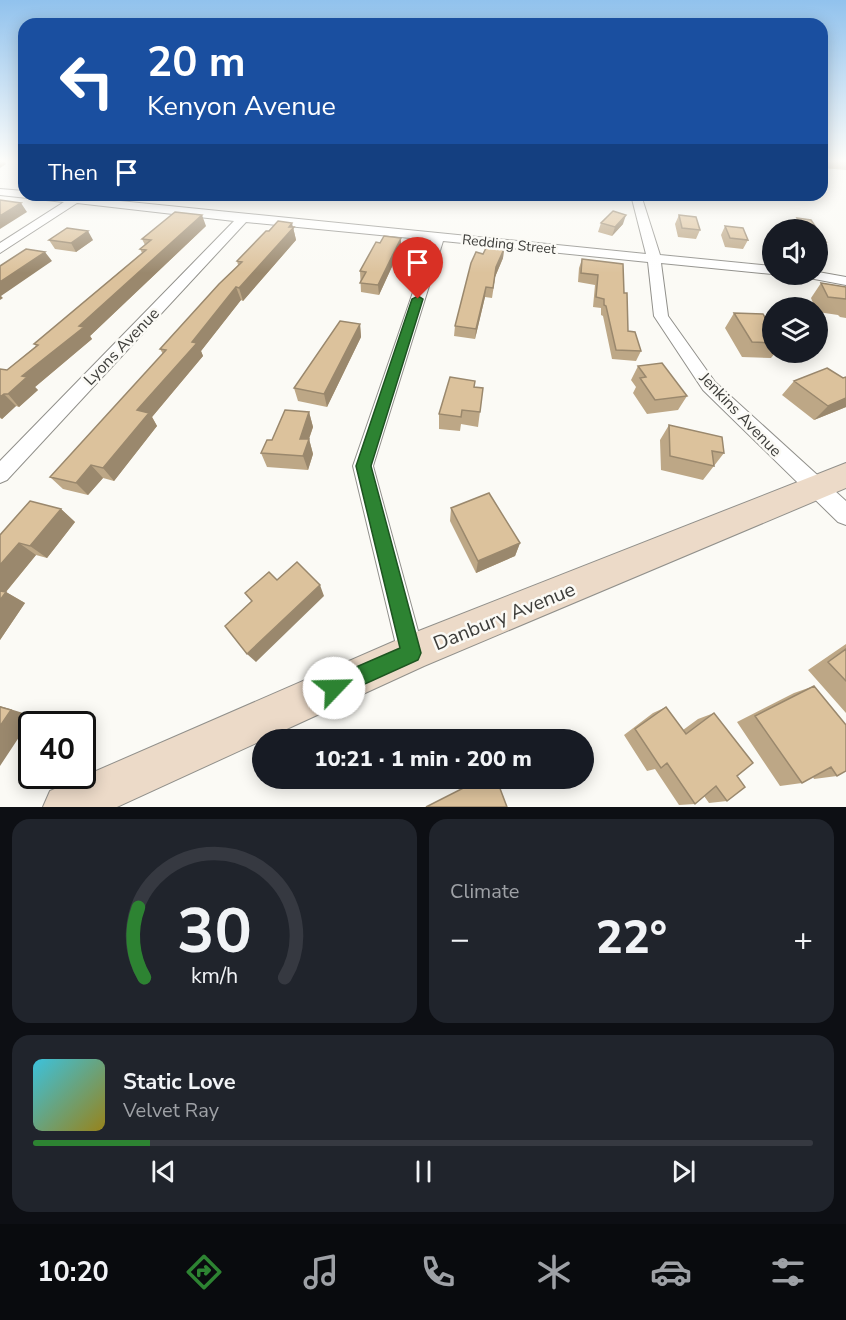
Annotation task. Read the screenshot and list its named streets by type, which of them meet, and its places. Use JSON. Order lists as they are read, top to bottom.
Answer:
{
  "streets": {
    "street": [
      "Redding Street",
      "Lyons Avenue",
      "Jenkins Avenue",
      "Danbury Avenue"
    ]
  },
  "crossings": [
    ["Redding Street", "Lyons Avenue"],
    ["Redding Street", "Jenkins Avenue"],
    ["Jenkins Avenue", "Danbury Avenue"]
  ],
  "page": {
    "turn": ["20 m", "Kenyon Avenue"],
    "then": "Then",
    "limit": "40",
    "trip": "10:21 · 1 min · 200 m",
    "tile": "Climate",
    "heat": ["−", "22°", "+"],
    "song": ["Static Love", "Velvet Ray"],
    "tabs": "10:20",
    "gauge": ["30", "km/h"]
  }
}
